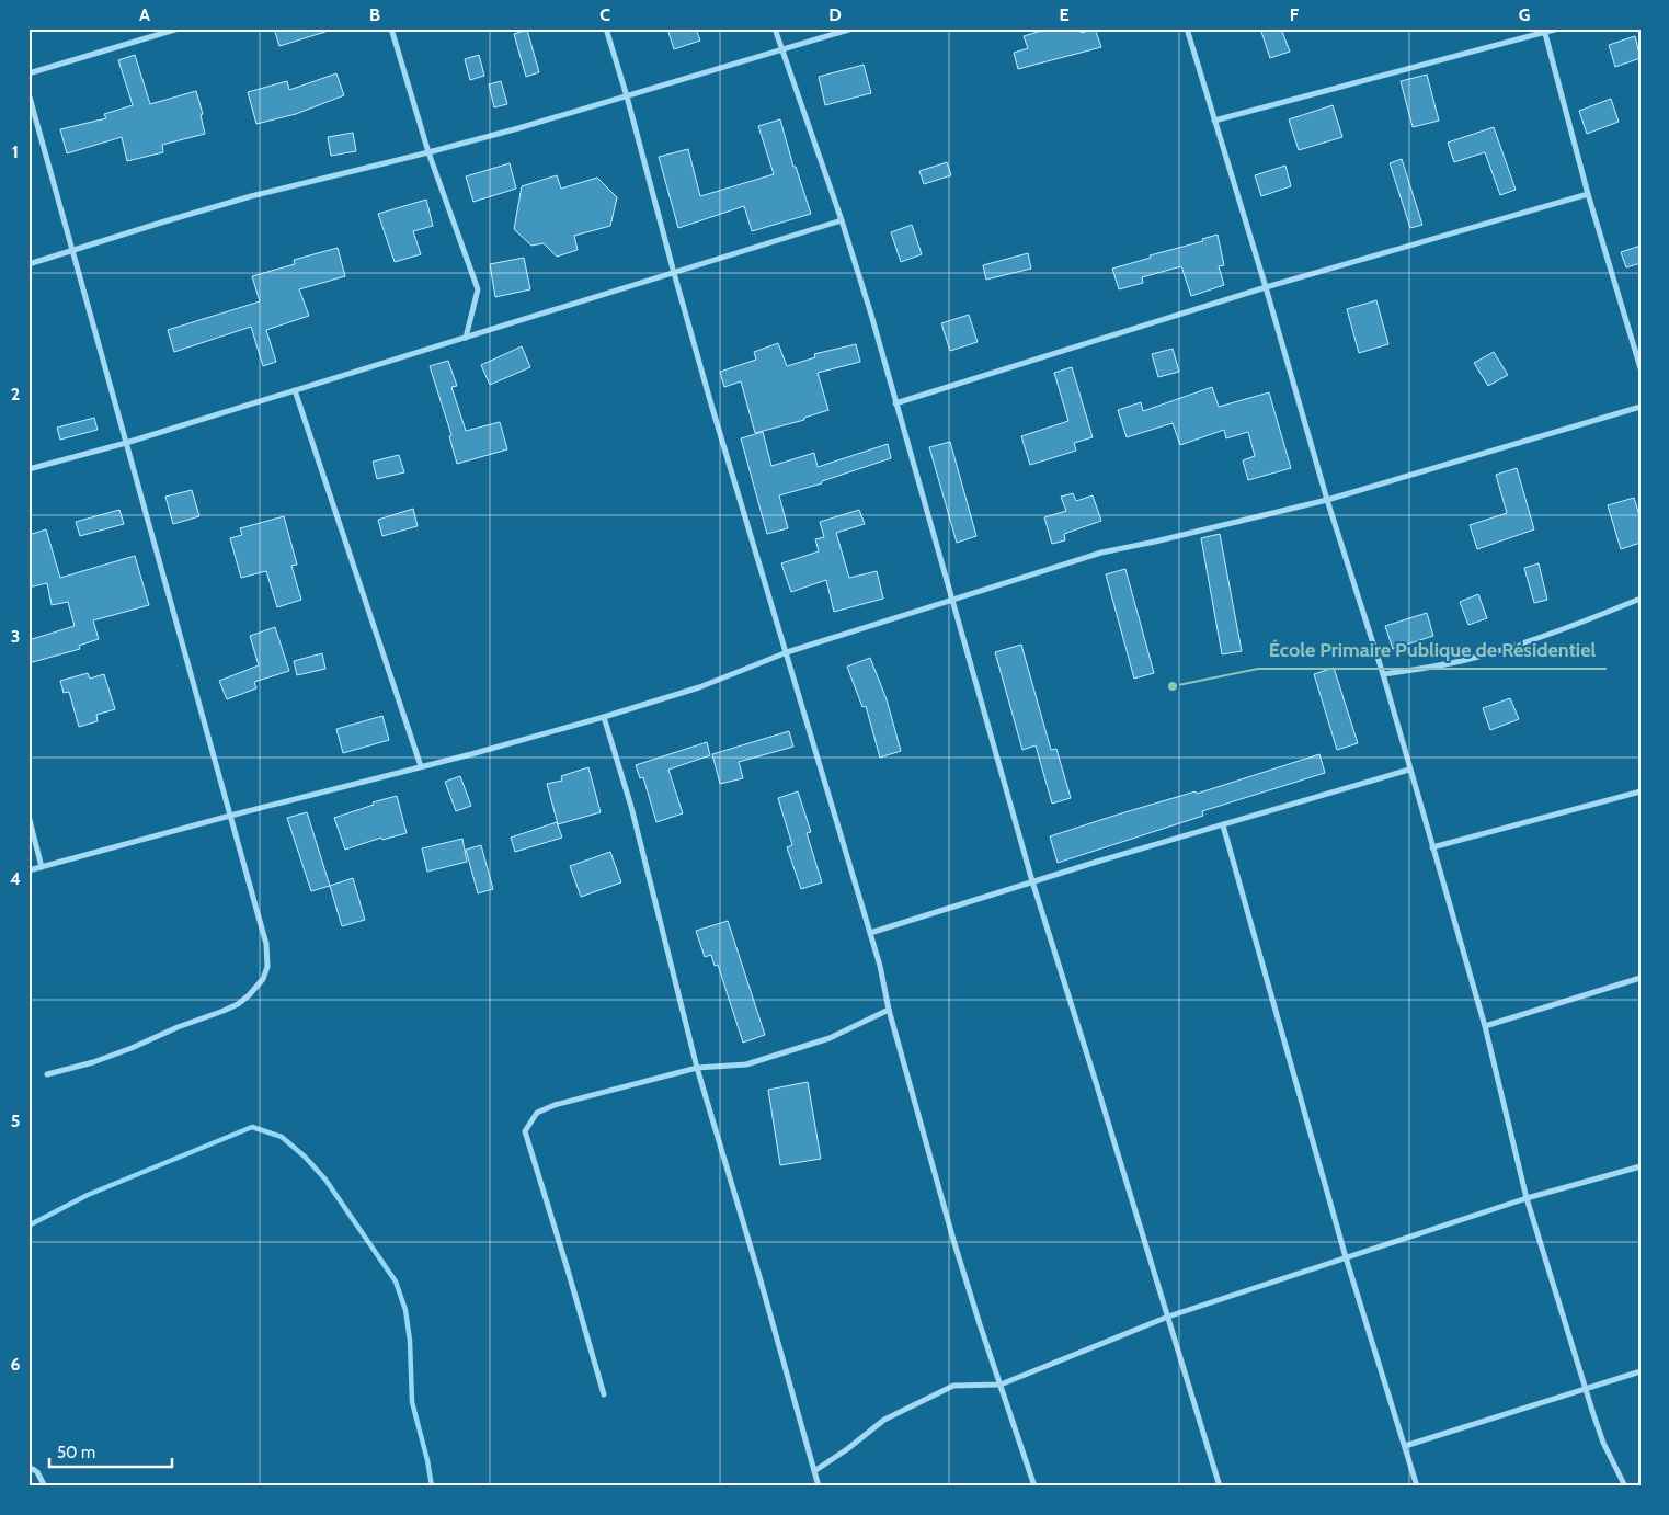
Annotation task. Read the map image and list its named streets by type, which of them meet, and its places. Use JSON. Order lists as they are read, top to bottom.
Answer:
{
  "places": ["École Primaire Publique de Résidentiel"],
  "scale_bar": "50 m",
  "grid": {
    "columns": [
      "A",
      "B",
      "C",
      "D",
      "E",
      "F",
      "G"
    ],
    "rows": [
      "1",
      "2",
      "3",
      "4",
      "5",
      "6"
    ]
  }
}
